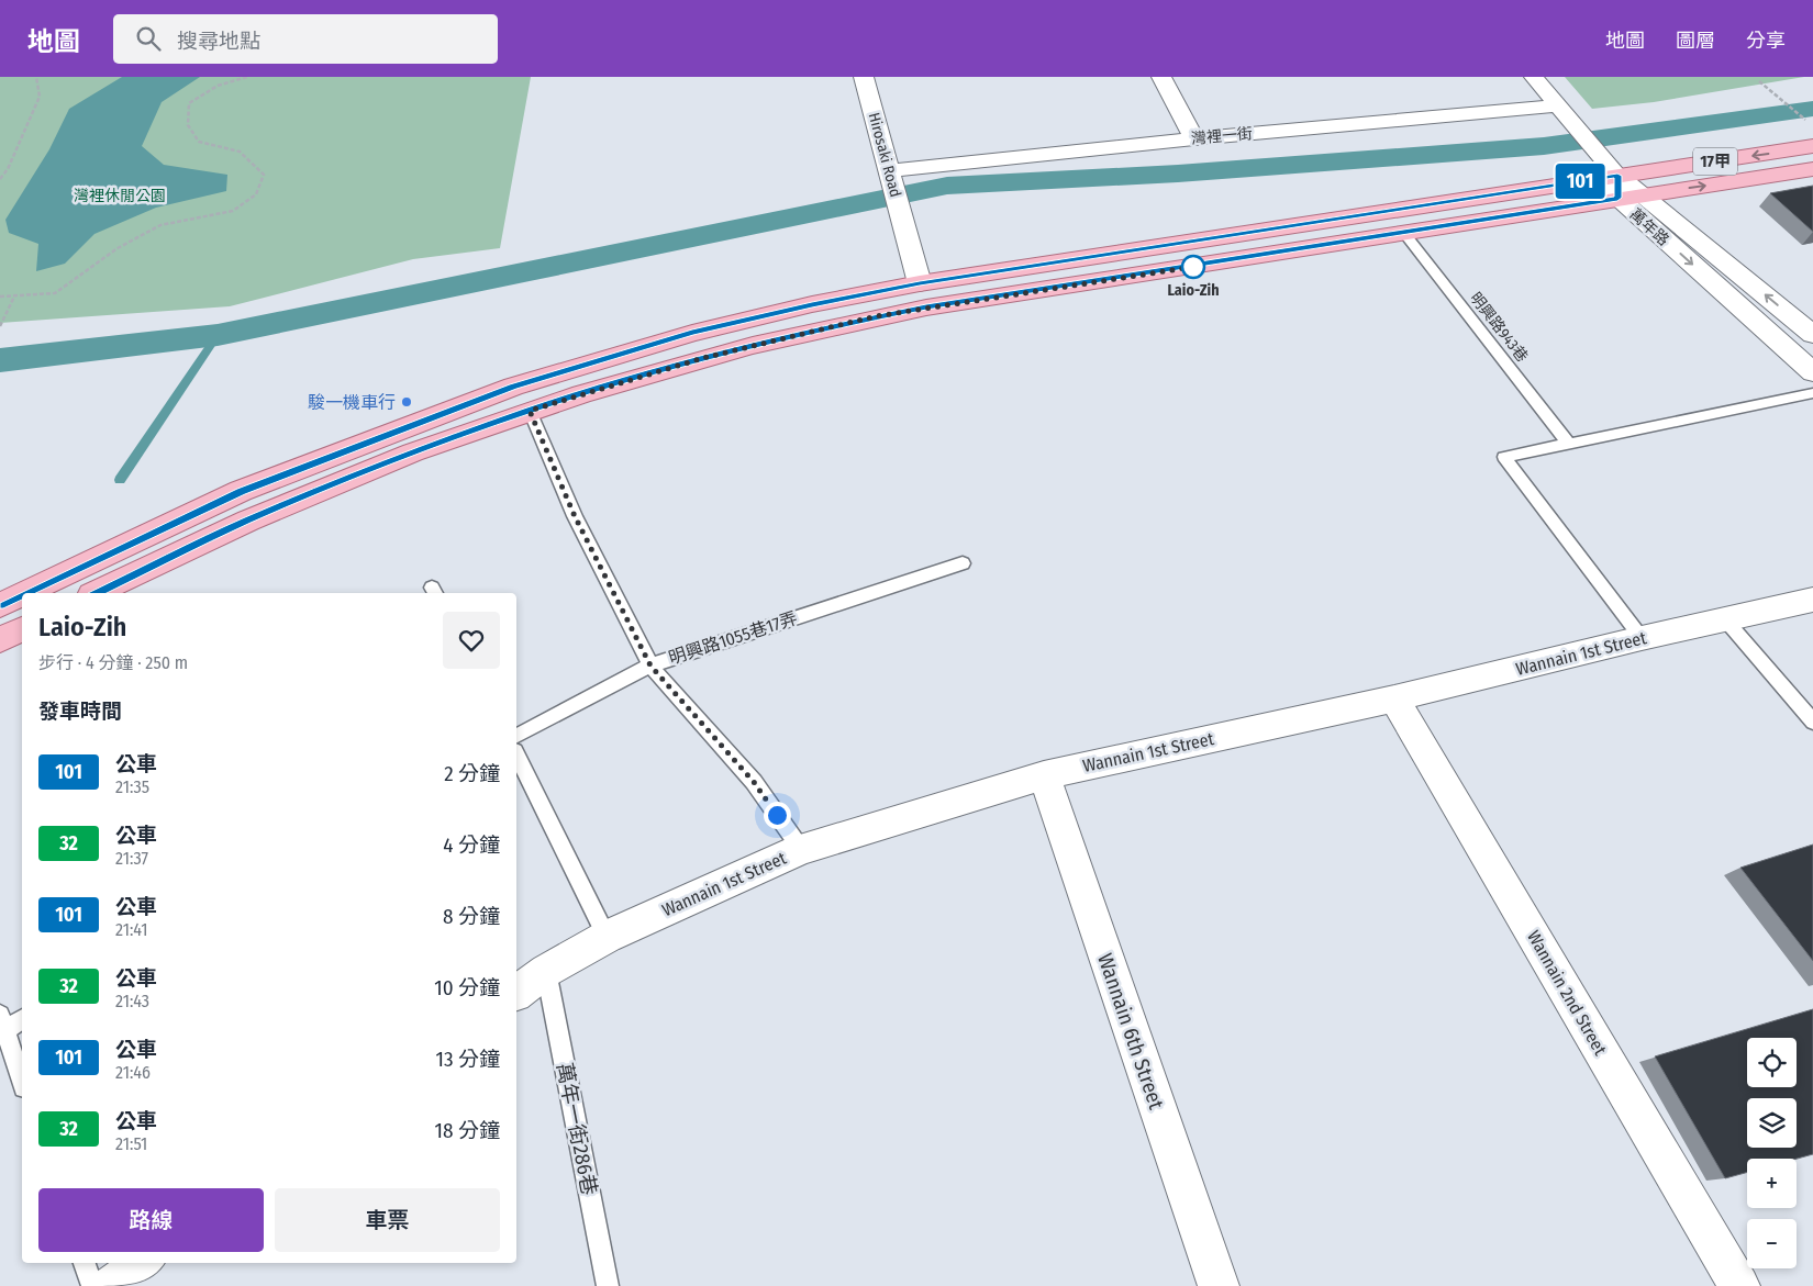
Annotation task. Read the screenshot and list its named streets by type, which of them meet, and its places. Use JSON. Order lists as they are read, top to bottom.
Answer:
{
  "streets": {
    "main road": ["17甲"],
    "street": [
      "灣裡一街",
      "Hirosaki Road",
      "萬年路",
      "Wannain 1st Street",
      "Wannain 2nd Street",
      "Wannain 6th Street"
    ],
    "lane": ["明興路943巷", "明興路1055巷17弄", "萬年一街286巷"]
  },
  "crossings": [
    ["灣裡一街", "Hirosaki Road"],
    ["灣裡一街", "萬年路"],
    ["Hirosaki Road", "17甲"],
    ["17甲", "萬年路"],
    ["17甲", "明興路943巷"],
    ["Wannain 1st Street", "Wannain 2nd Street"],
    ["Wannain 1st Street", "Wannain 6th Street"],
    ["Wannain 1st Street", "萬年一街286巷"]
  ],
  "parks": ["灣裡休閒公園"],
  "places": ["Laio-Zih", "駿一機車行"],
  "lines": ["bus line 101"],
  "page": {
    "header": "地圖",
    "search": "搜尋地點",
    "nav": ["地圖", "圖層", "分享"],
    "on_map": "101",
    "heading": [
      ["Laio-Zih", "步行 · 4 分鐘 · 250 m"],
      "發車時間"
    ],
    "list": [
      {
        "mark": "101",
        "name": "公車",
        "note": "21:35",
        "value": "2 分鐘"
      },
      {
        "mark": "32",
        "name": "公車",
        "note": "21:37",
        "value": "4 分鐘"
      },
      {
        "mark": "101",
        "name": "公車",
        "note": "21:41",
        "value": "8 分鐘"
      },
      {
        "mark": "32",
        "name": "公車",
        "note": "21:43",
        "value": "10 分鐘"
      },
      {
        "mark": "101",
        "name": "公車",
        "note": "21:46",
        "value": "13 分鐘"
      },
      {
        "mark": "32",
        "name": "公車",
        "note": "21:51",
        "value": "18 分鐘"
      }
    ],
    "map_buttons": ["+", "−"],
    "buttons": ["路線", "車票"]
  }
}
